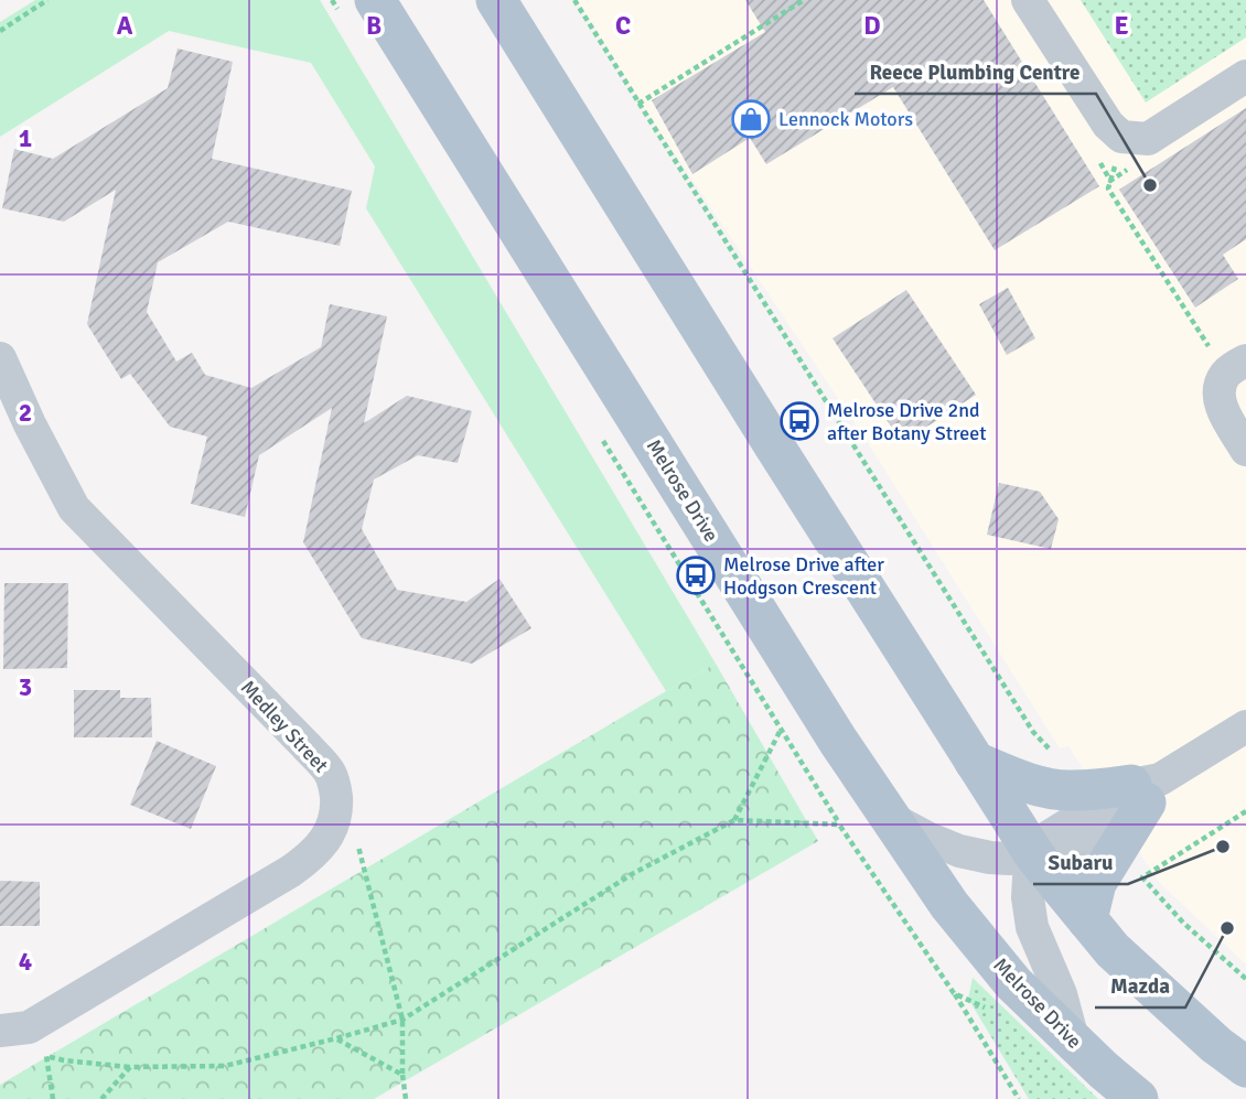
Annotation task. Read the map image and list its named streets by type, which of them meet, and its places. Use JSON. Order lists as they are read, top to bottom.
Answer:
{
  "streets": {
    "main road": ["Melrose Drive"],
    "street": ["Medley Street"]
  },
  "places": {
    "shop": ["Lennock Motors"],
    "other": ["Reece Plumbing Centre", "Subaru", "Mazda"],
    "bus stop": ["Melrose Drive 2nd after Botany Street", "Melrose Drive after Hodgson Crescent"]
  },
  "grid": {
    "columns": [
      "A",
      "B",
      "C",
      "D",
      "E"
    ],
    "rows": [
      "1",
      "2",
      "3",
      "4"
    ]
  }
}
